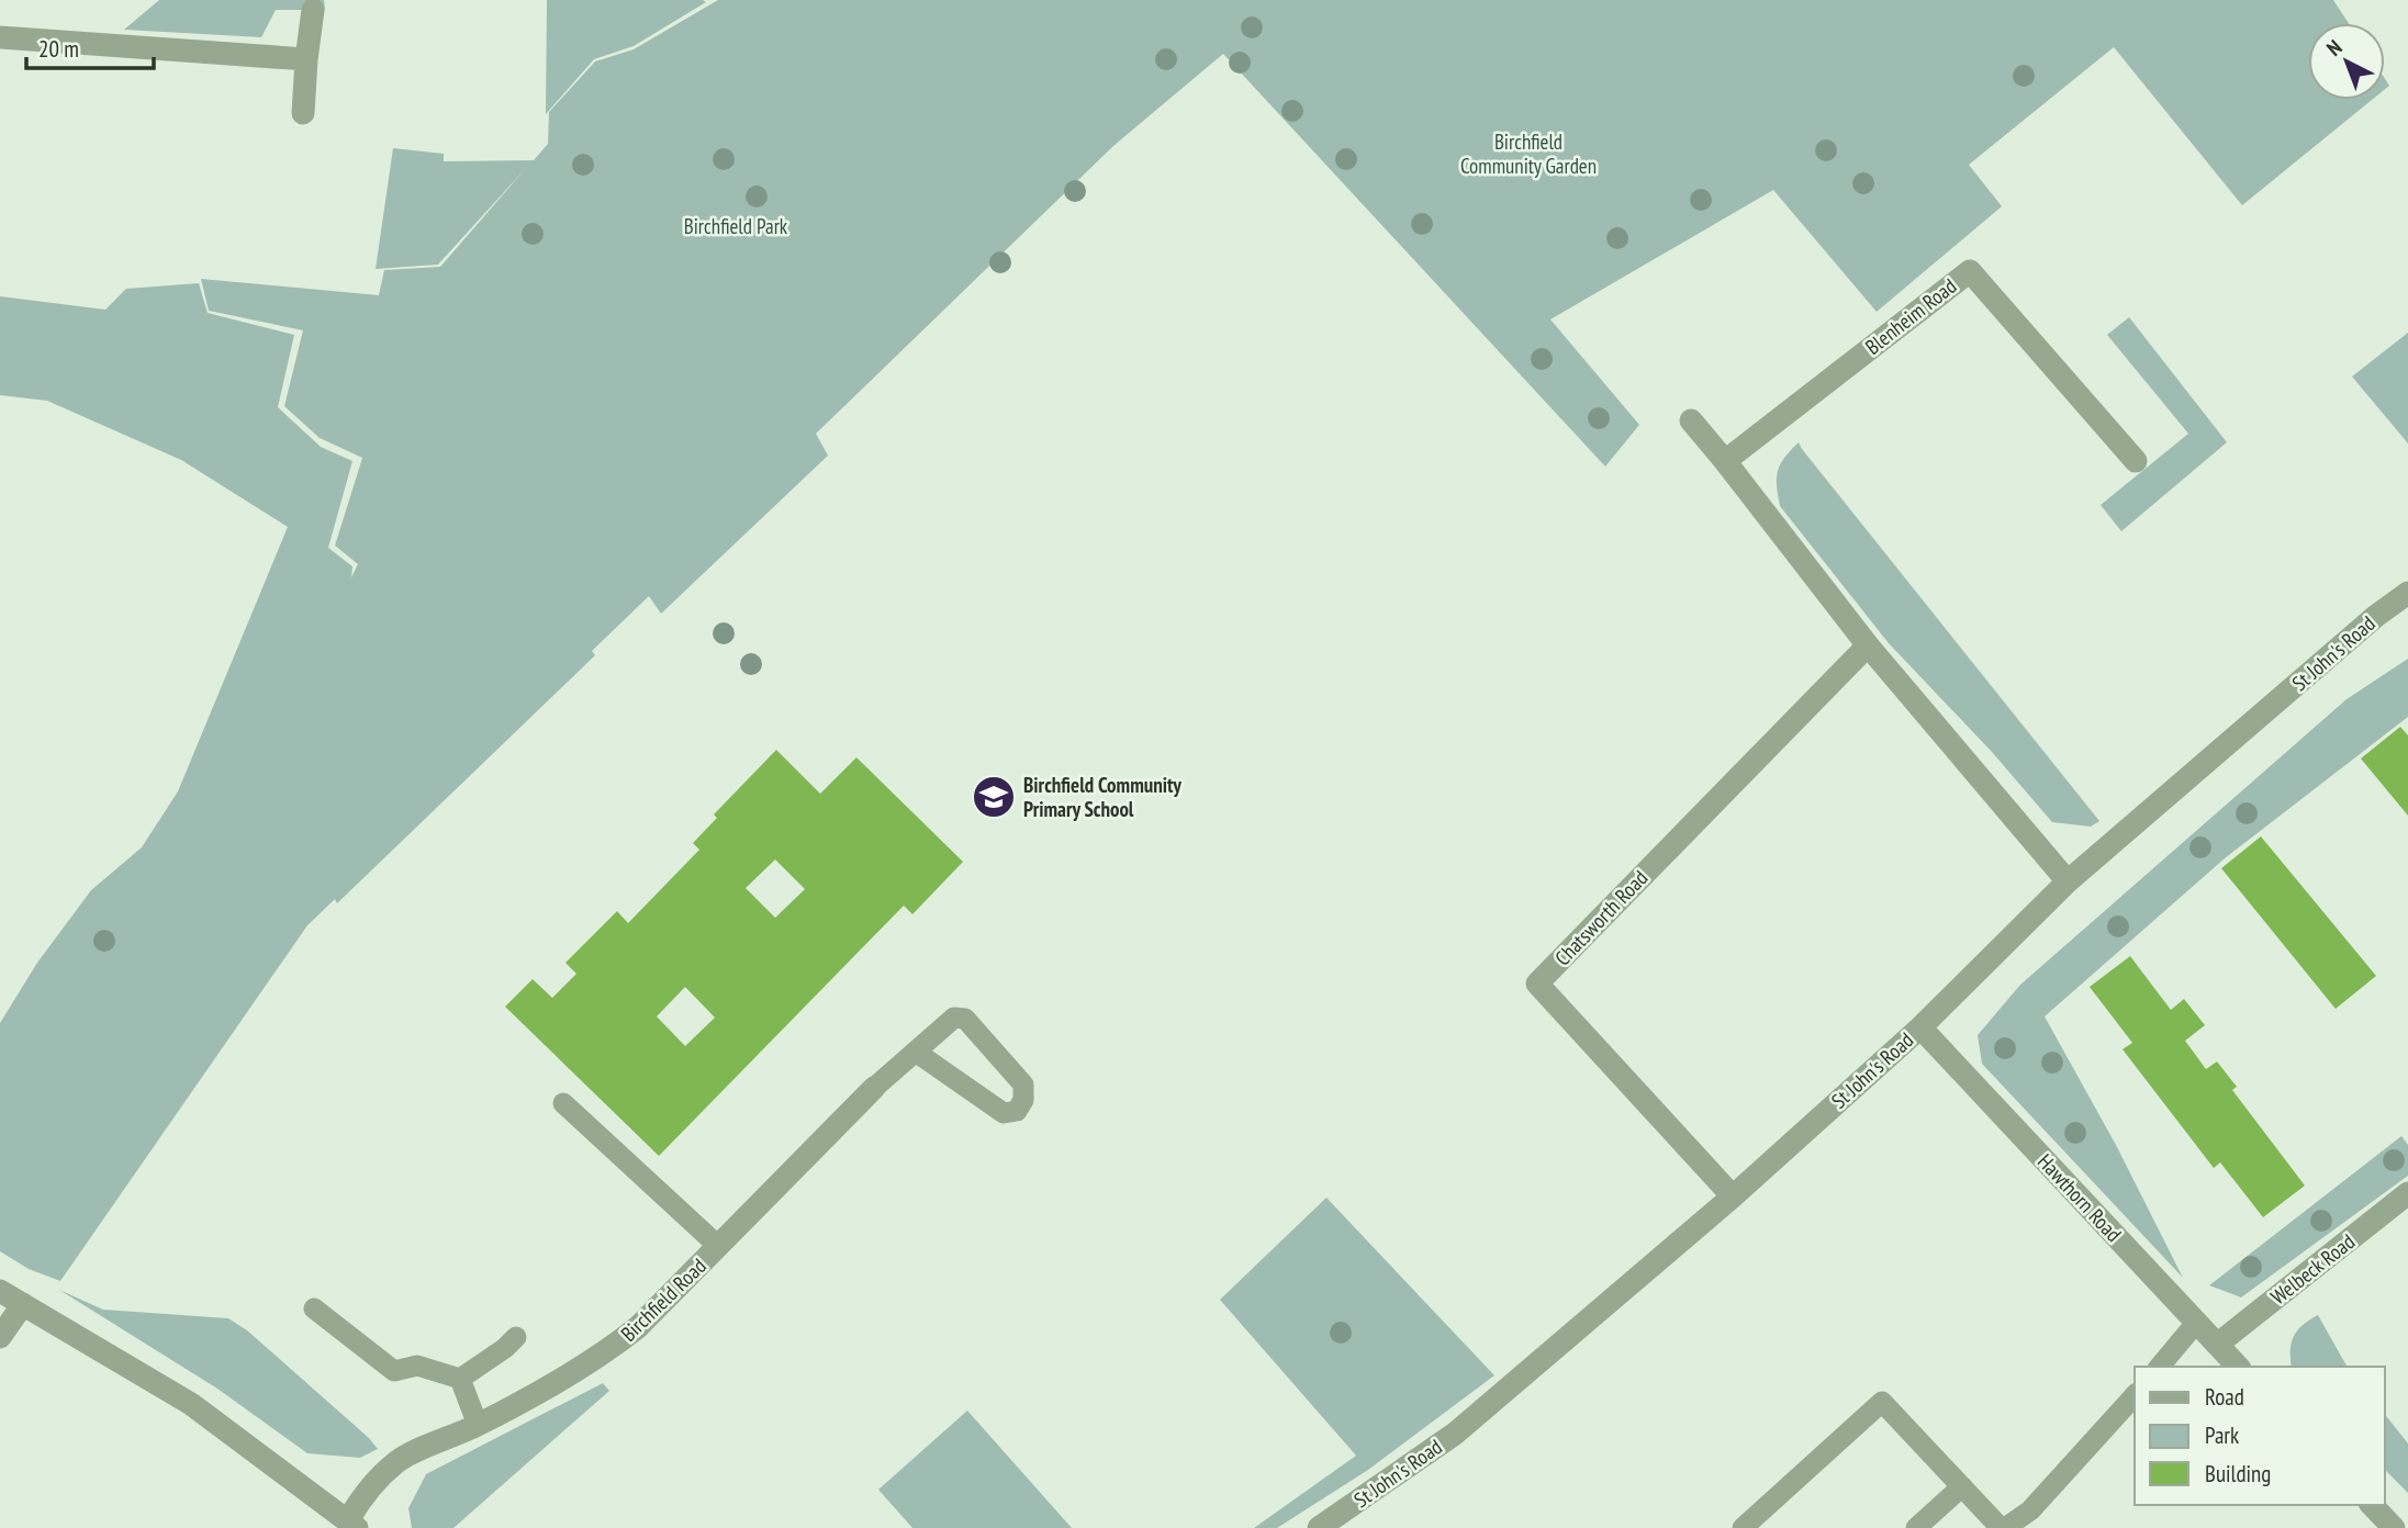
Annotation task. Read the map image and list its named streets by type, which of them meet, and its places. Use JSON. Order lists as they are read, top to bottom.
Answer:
{
  "streets": {
    "street": [
      "Blenheim Road",
      "St John's Road",
      "Chatsworth Road",
      "Hawthorn Road",
      "Welbeck Road",
      "Birchfield Road"
    ]
  },
  "crossings": [
    ["St John's Road", "Chatsworth Road"],
    ["St John's Road", "Hawthorn Road"],
    ["Hawthorn Road", "Welbeck Road"]
  ],
  "parks": ["Birchfield Community Garden", "Birchfield Park"],
  "places": {
    "school or university": ["Birchfield Community Primary School"]
  },
  "legend": ["Road", "Park", "Building"],
  "scale_bar": "20 m",
  "north": "top left"
}
